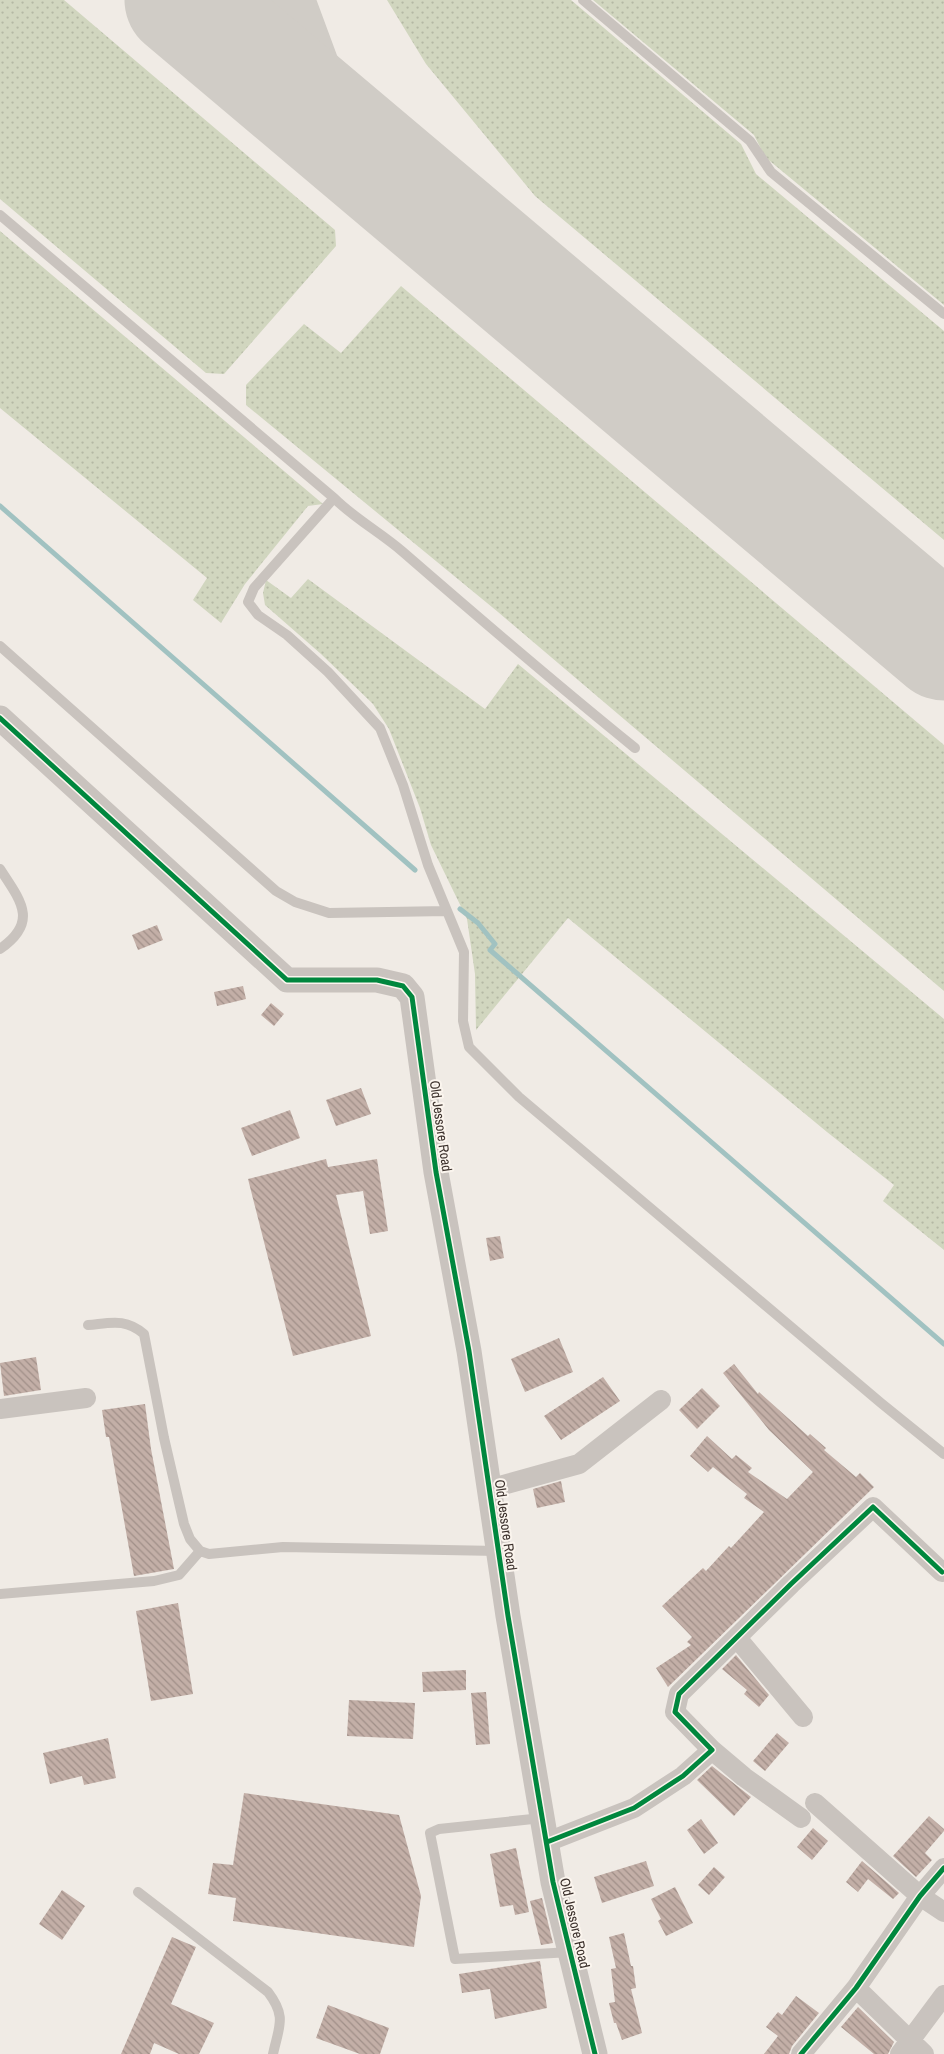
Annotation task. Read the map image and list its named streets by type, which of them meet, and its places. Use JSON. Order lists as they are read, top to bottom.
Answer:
{
  "streets": {
    "street": ["Old Jessore Road"]
  }
}
